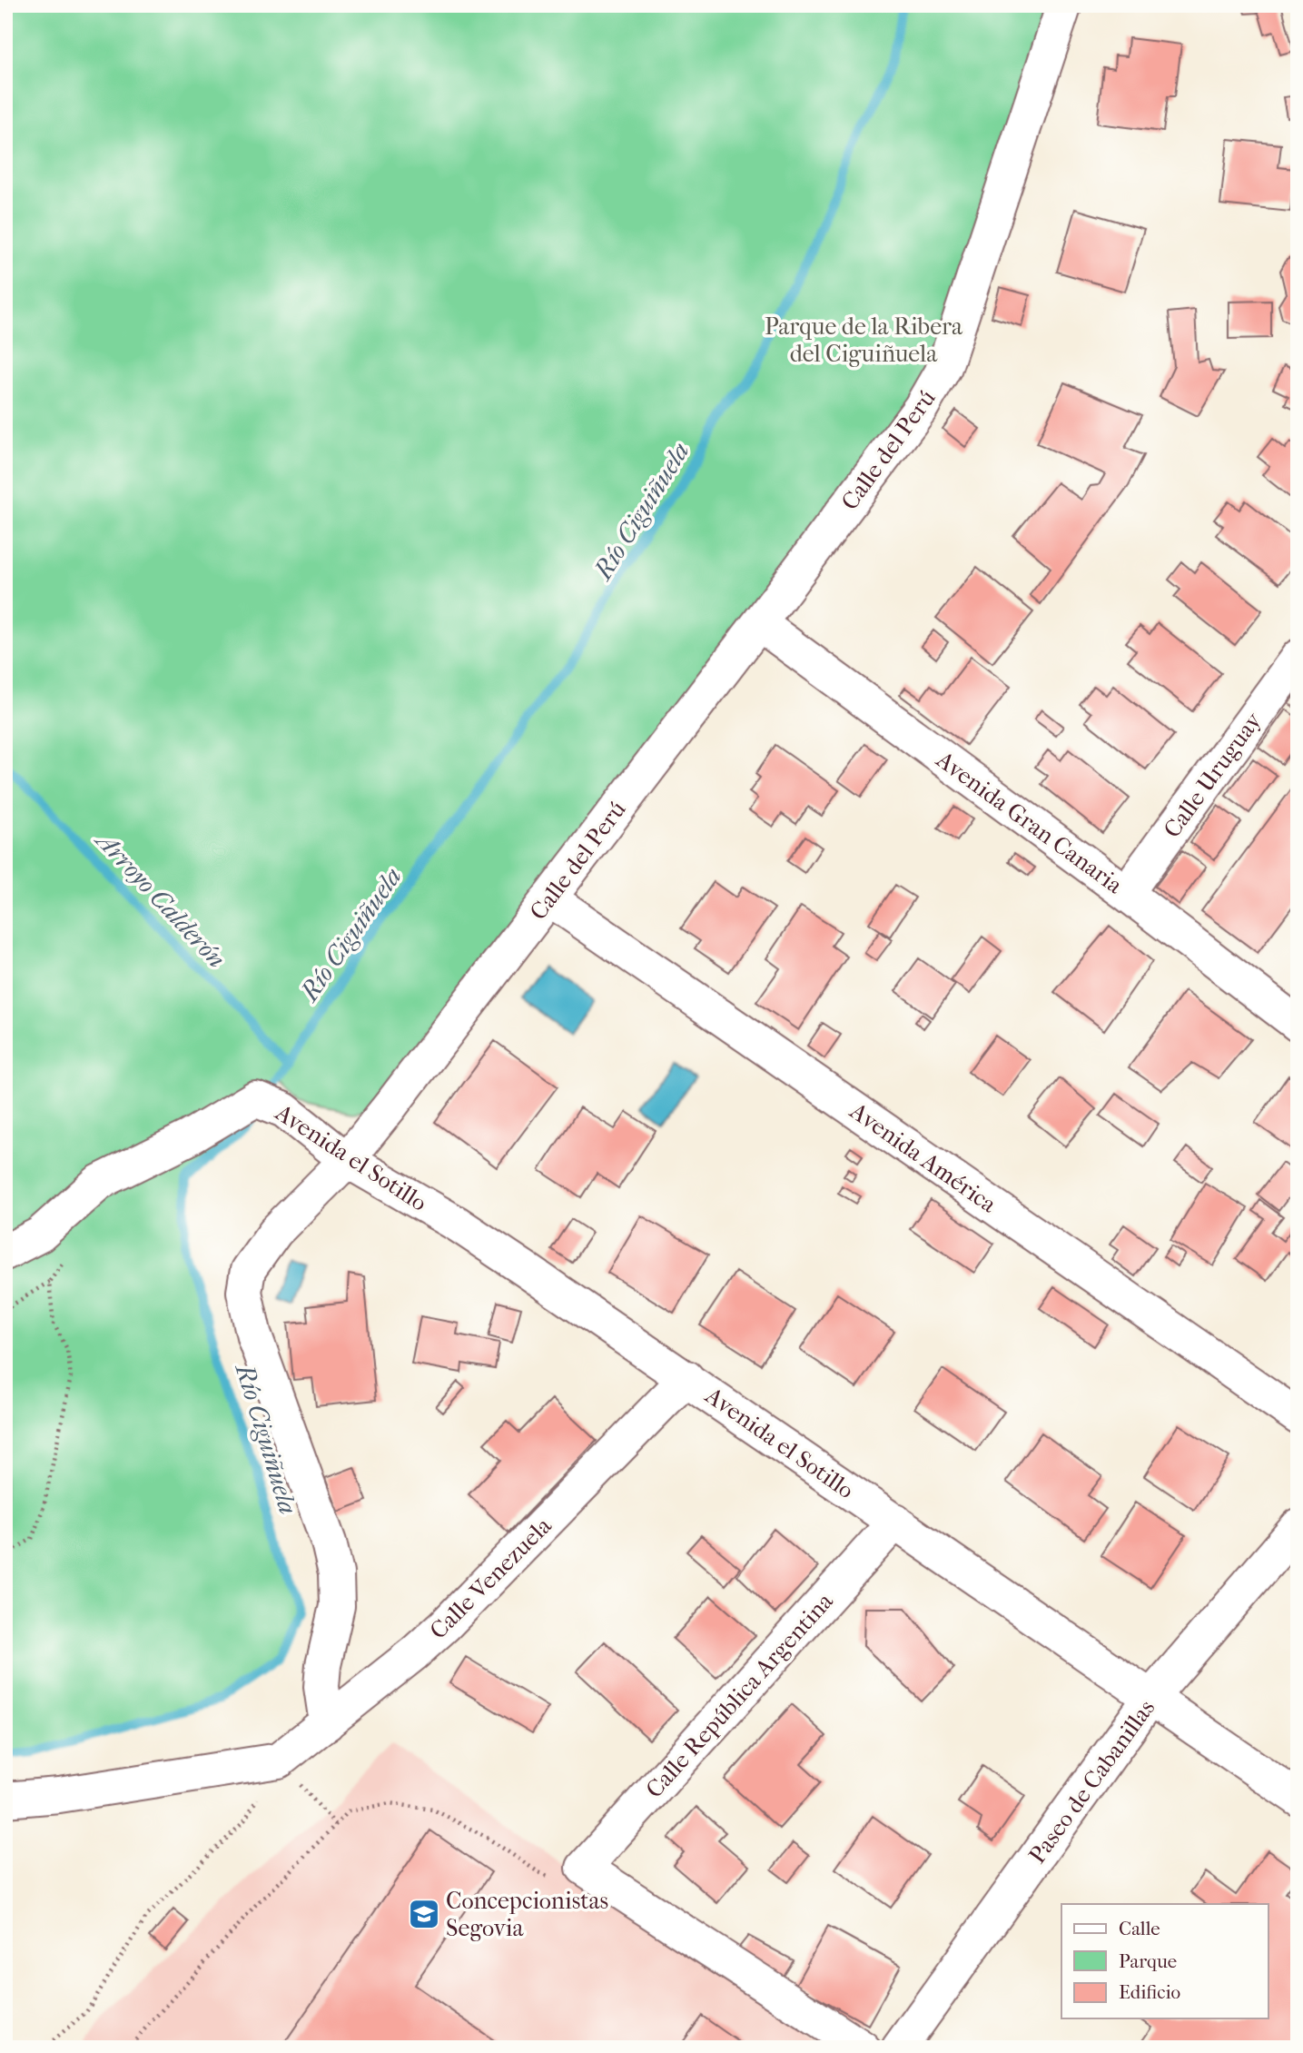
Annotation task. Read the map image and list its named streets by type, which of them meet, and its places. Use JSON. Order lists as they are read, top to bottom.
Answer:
{
  "streets": {
    "street": [
      "Calle del Perú",
      "Calle Uruguay",
      "Avenida Gran Canaria",
      "Avenida el Sotillo",
      "Avenida América",
      "Calle Venezuela",
      "Calle República Argentina",
      "Paseo de Cabanillas"
    ]
  },
  "crossings": [
    ["Calle del Perú", "Avenida Gran Canaria"],
    ["Calle del Perú", "Avenida el Sotillo"],
    ["Calle del Perú", "Avenida América"],
    ["Calle del Perú", "Calle Venezuela"],
    ["Calle Uruguay", "Avenida Gran Canaria"],
    ["Avenida el Sotillo", "Calle Venezuela"],
    ["Avenida el Sotillo", "Calle República Argentina"],
    ["Avenida el Sotillo", "Paseo de Cabanillas"]
  ],
  "water": ["Río Ciguiñuela", "Arroyo Calderón"],
  "parks": ["Parque de la Ribera del Ciguiñuela"],
  "places": {
    "school or university": ["Concepcionistas Segovia"]
  },
  "legend": ["Calle", "Parque", "Edificio"]
}
